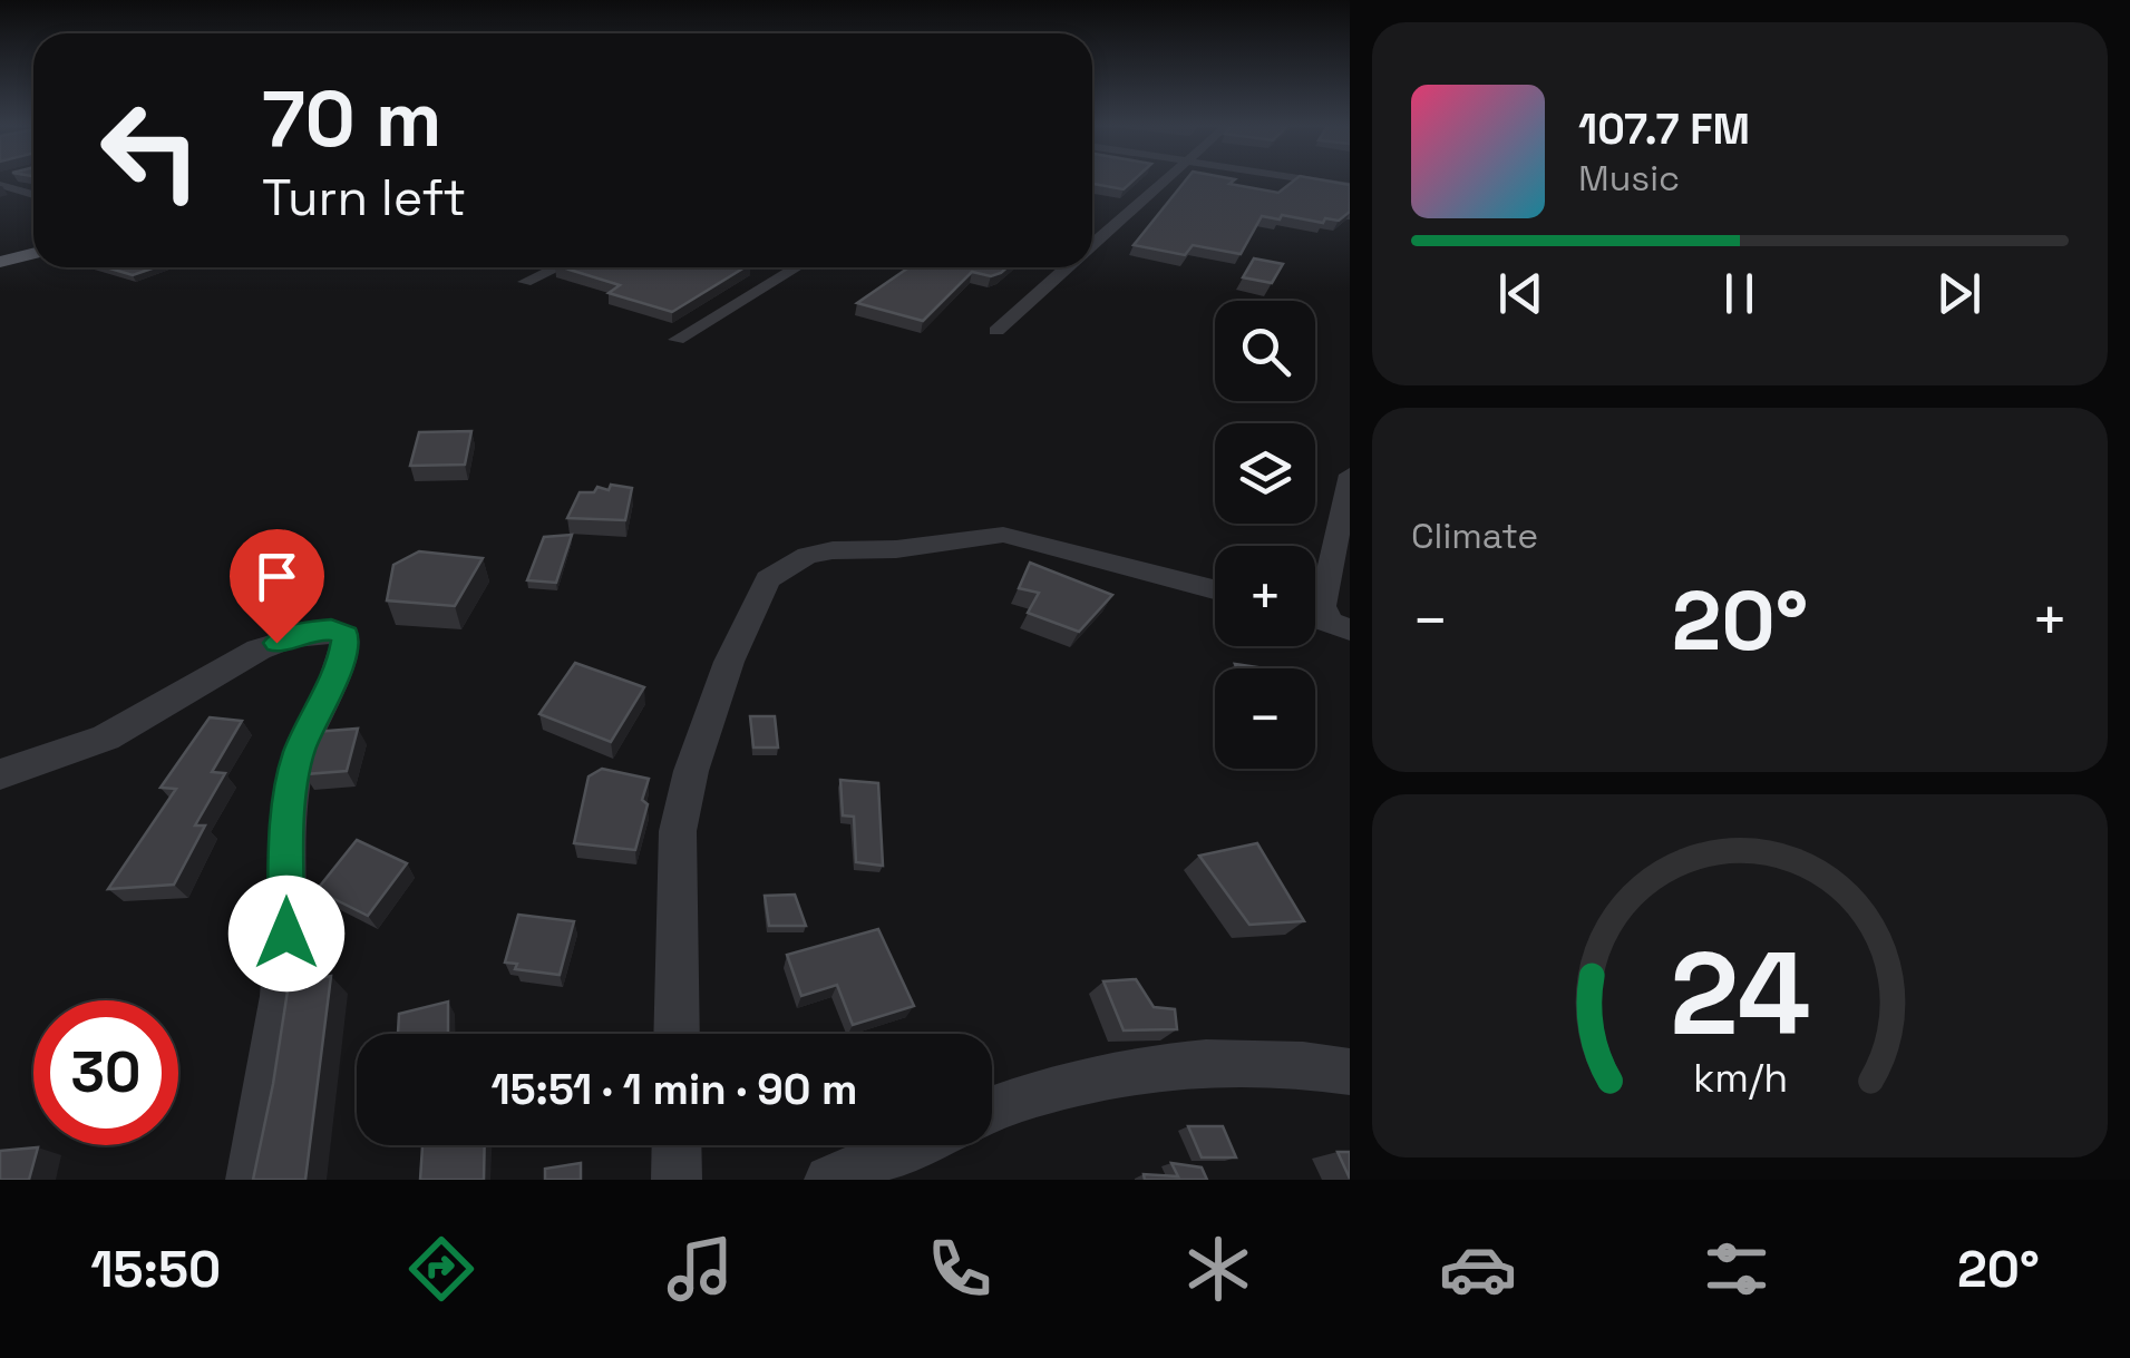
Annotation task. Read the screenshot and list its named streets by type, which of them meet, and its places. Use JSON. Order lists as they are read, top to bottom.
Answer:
{
  "page": {
    "turn": ["70 m", "Turn left"],
    "song": ["107.7 FM", "Music"],
    "map_buttons": ["+", "−"],
    "tile": "Climate",
    "heat": ["−", "20°", "+"],
    "limit": "30",
    "trip": "15:51 · 1 min · 90 m",
    "tabs": ["15:50", "20°"],
    "gauge": ["24", "km/h"]
  }
}
